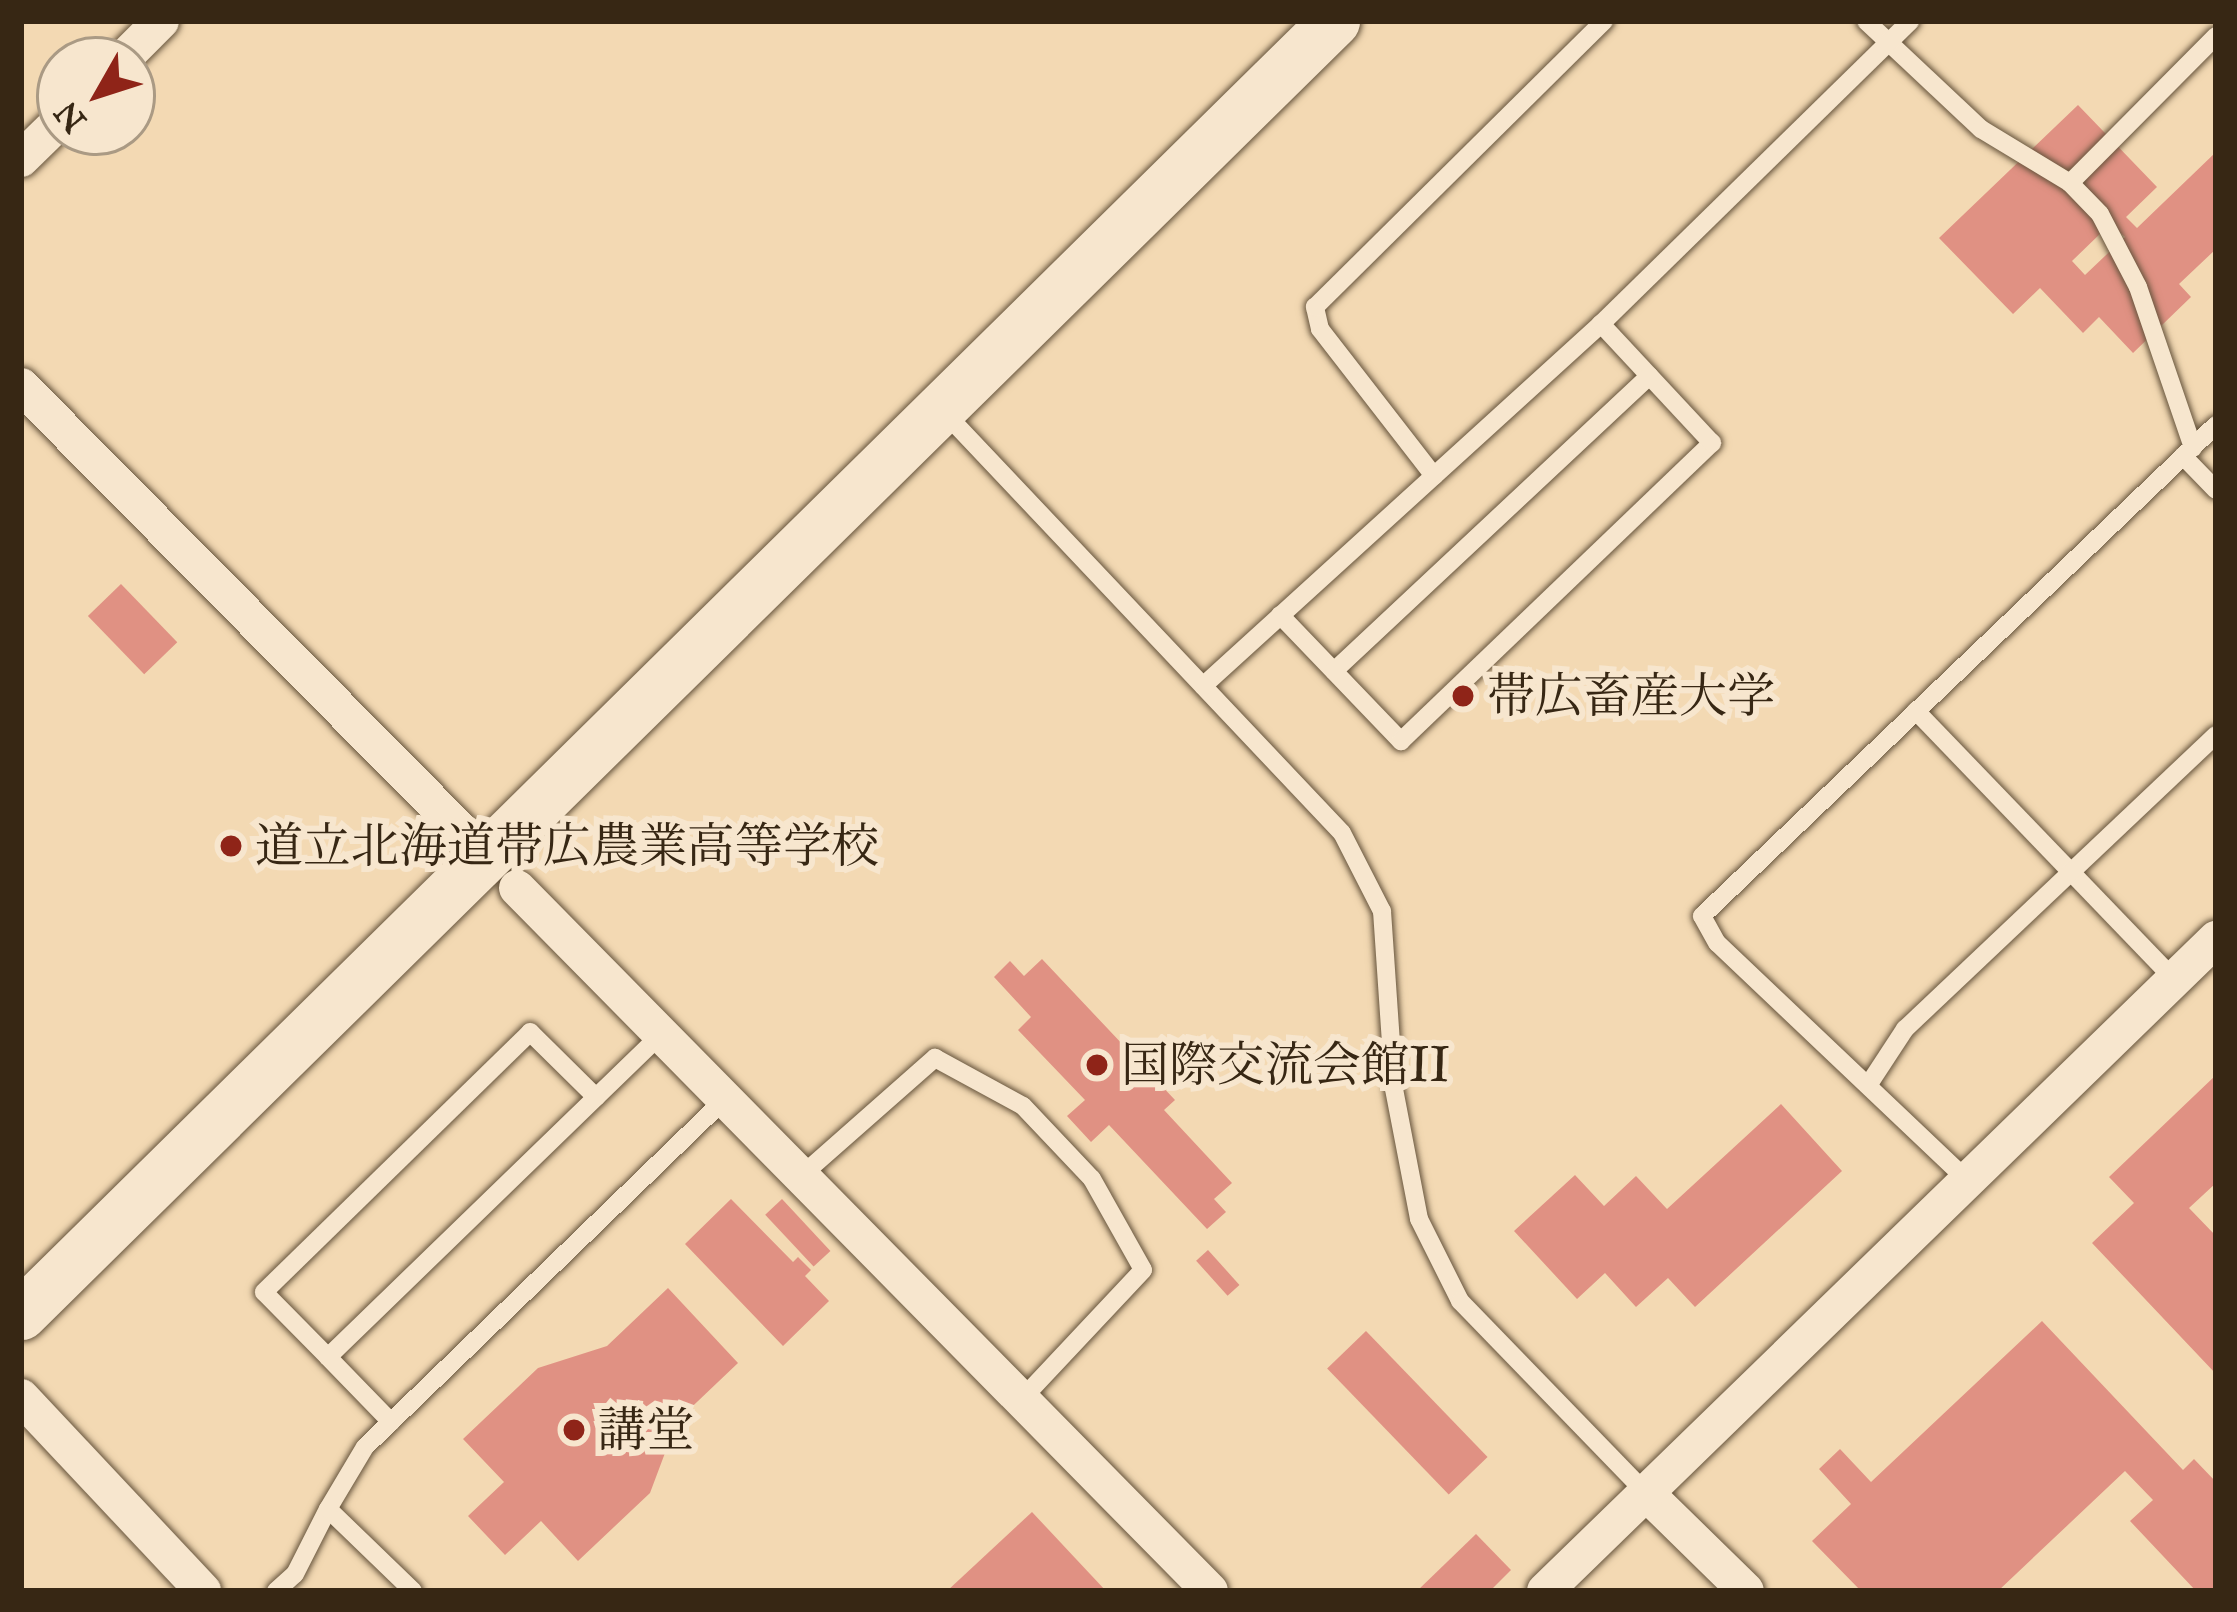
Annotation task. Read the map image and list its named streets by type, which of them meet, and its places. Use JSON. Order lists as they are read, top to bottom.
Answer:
{
  "places": [
    "帯広畜産大学",
    "道立北海道帯広農業高等学校",
    "国際交流会館II",
    "講堂"
  ],
  "north": "bottom left"
}
